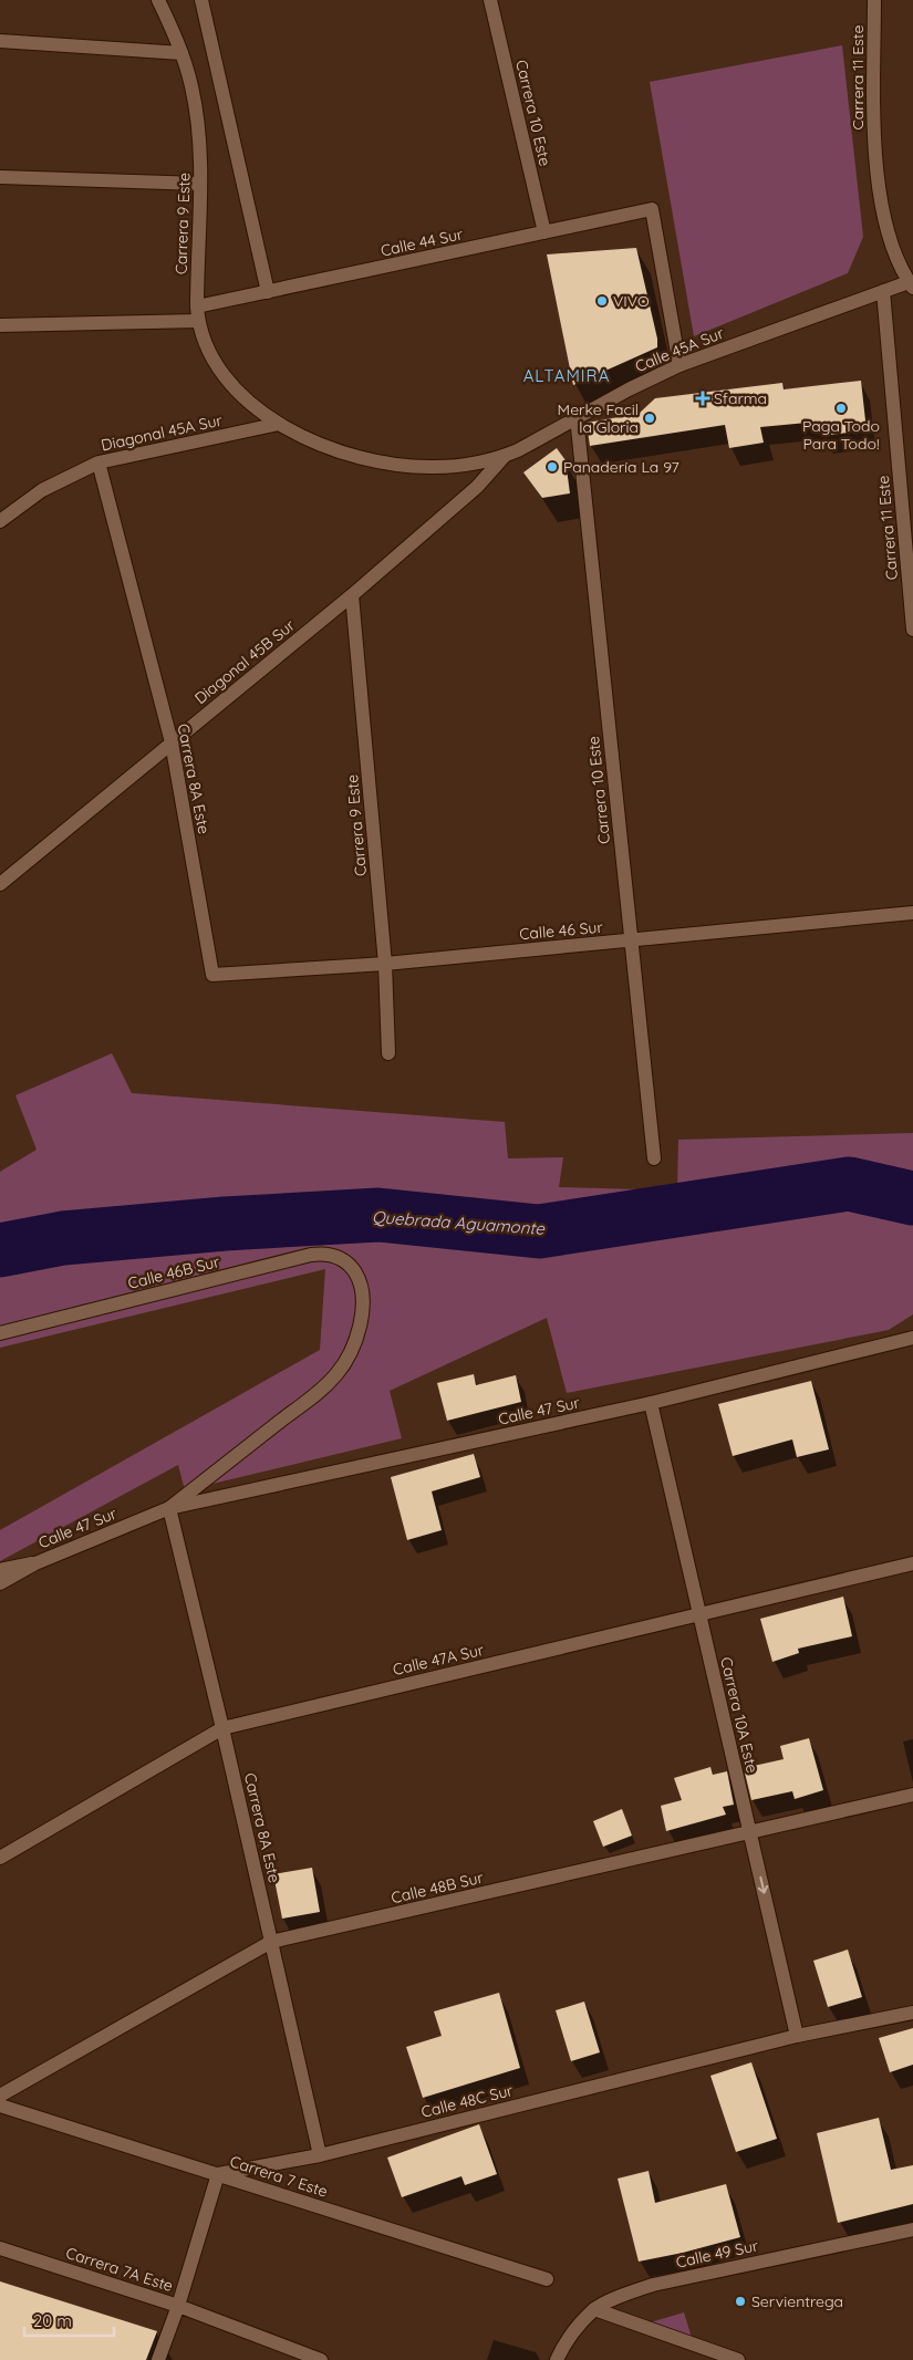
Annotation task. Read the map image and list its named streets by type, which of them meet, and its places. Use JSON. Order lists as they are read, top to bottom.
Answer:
{
  "streets": {
    "street": [
      "Carrera 11 Este",
      "Carrera 10 Este",
      "Carrera 9 Este",
      "Calle 44 Sur",
      "Calle 45A Sur",
      "Diagonal 45A Sur",
      "Diagonal 45B Sur",
      "Carrera 8A Este",
      "Calle 46 Sur",
      "Calle 46B Sur",
      "Calle 47 Sur",
      "Calle 47A Sur",
      "Carrera 10A Este",
      "Calle 48B Sur",
      "Calle 48C Sur",
      "Carrera 7 Este",
      "Calle 49 Sur",
      "Carrera 7A Este"
    ]
  },
  "crossings": [
    ["Carrera 11 Este", "Calle 45A Sur"],
    ["Carrera 10 Este", "Calle 44 Sur"],
    ["Carrera 10 Este", "Calle 45A Sur"],
    ["Carrera 10 Este", "Calle 46 Sur"],
    ["Carrera 9 Este", "Calle 44 Sur"],
    ["Carrera 9 Este", "Calle 45A Sur"],
    ["Carrera 9 Este", "Diagonal 45A Sur"],
    ["Carrera 9 Este", "Diagonal 45B Sur"],
    ["Carrera 9 Este", "Calle 46 Sur"],
    ["Calle 44 Sur", "Calle 45A Sur"],
    ["Calle 45A Sur", "Diagonal 45A Sur"],
    ["Calle 45A Sur", "Diagonal 45B Sur"],
    ["Diagonal 45A Sur", "Carrera 8A Este"],
    ["Diagonal 45B Sur", "Carrera 8A Este"],
    ["Carrera 8A Este", "Calle 46 Sur"],
    ["Carrera 8A Este", "Calle 47 Sur"],
    ["Carrera 8A Este", "Calle 47A Sur"],
    ["Carrera 8A Este", "Calle 48B Sur"],
    ["Carrera 8A Este", "Calle 48C Sur"],
    ["Calle 46B Sur", "Calle 47 Sur"],
    ["Calle 47 Sur", "Carrera 10A Este"],
    ["Calle 47A Sur", "Carrera 10A Este"],
    ["Carrera 10A Este", "Calle 48B Sur"],
    ["Carrera 10A Este", "Calle 48C Sur"],
    ["Calle 48C Sur", "Carrera 7 Este"]
  ],
  "districts": ["ALTAMIRA"],
  "water": ["Quebrada Aguamonte"],
  "places": {
    "other": [
      "VIVO",
      "Paga Todo Para Todo!",
      "Merke Facil la Gloria",
      "Panadería La 97",
      "Servientrega"
    ],
    "health": ["Sfarma"]
  },
  "scale_bar": "20 m"
}
